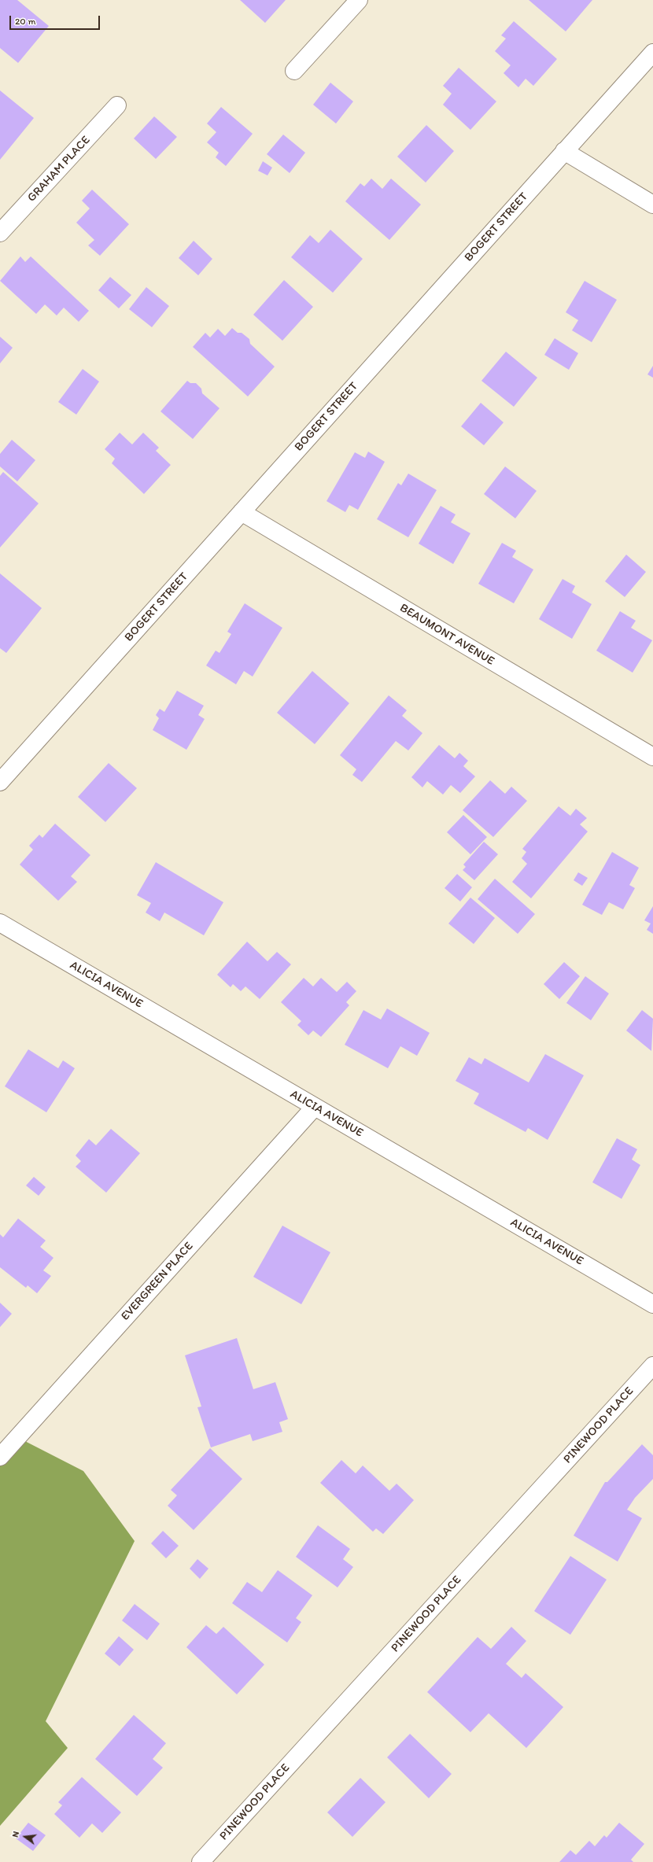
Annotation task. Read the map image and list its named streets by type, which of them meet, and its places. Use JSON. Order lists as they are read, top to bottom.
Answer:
{
  "streets": {
    "street": [
      "GRAHAM PLACE",
      "BOGERT STREET",
      "BEAUMONT AVENUE",
      "ALICIA AVENUE",
      "EVERGREEN PLACE",
      "PINEWOOD PLACE"
    ]
  },
  "crossings": [
    ["BOGERT STREET", "BEAUMONT AVENUE"],
    ["ALICIA AVENUE", "EVERGREEN PLACE"]
  ],
  "scale_bar": "20 m",
  "north": "left"
}
